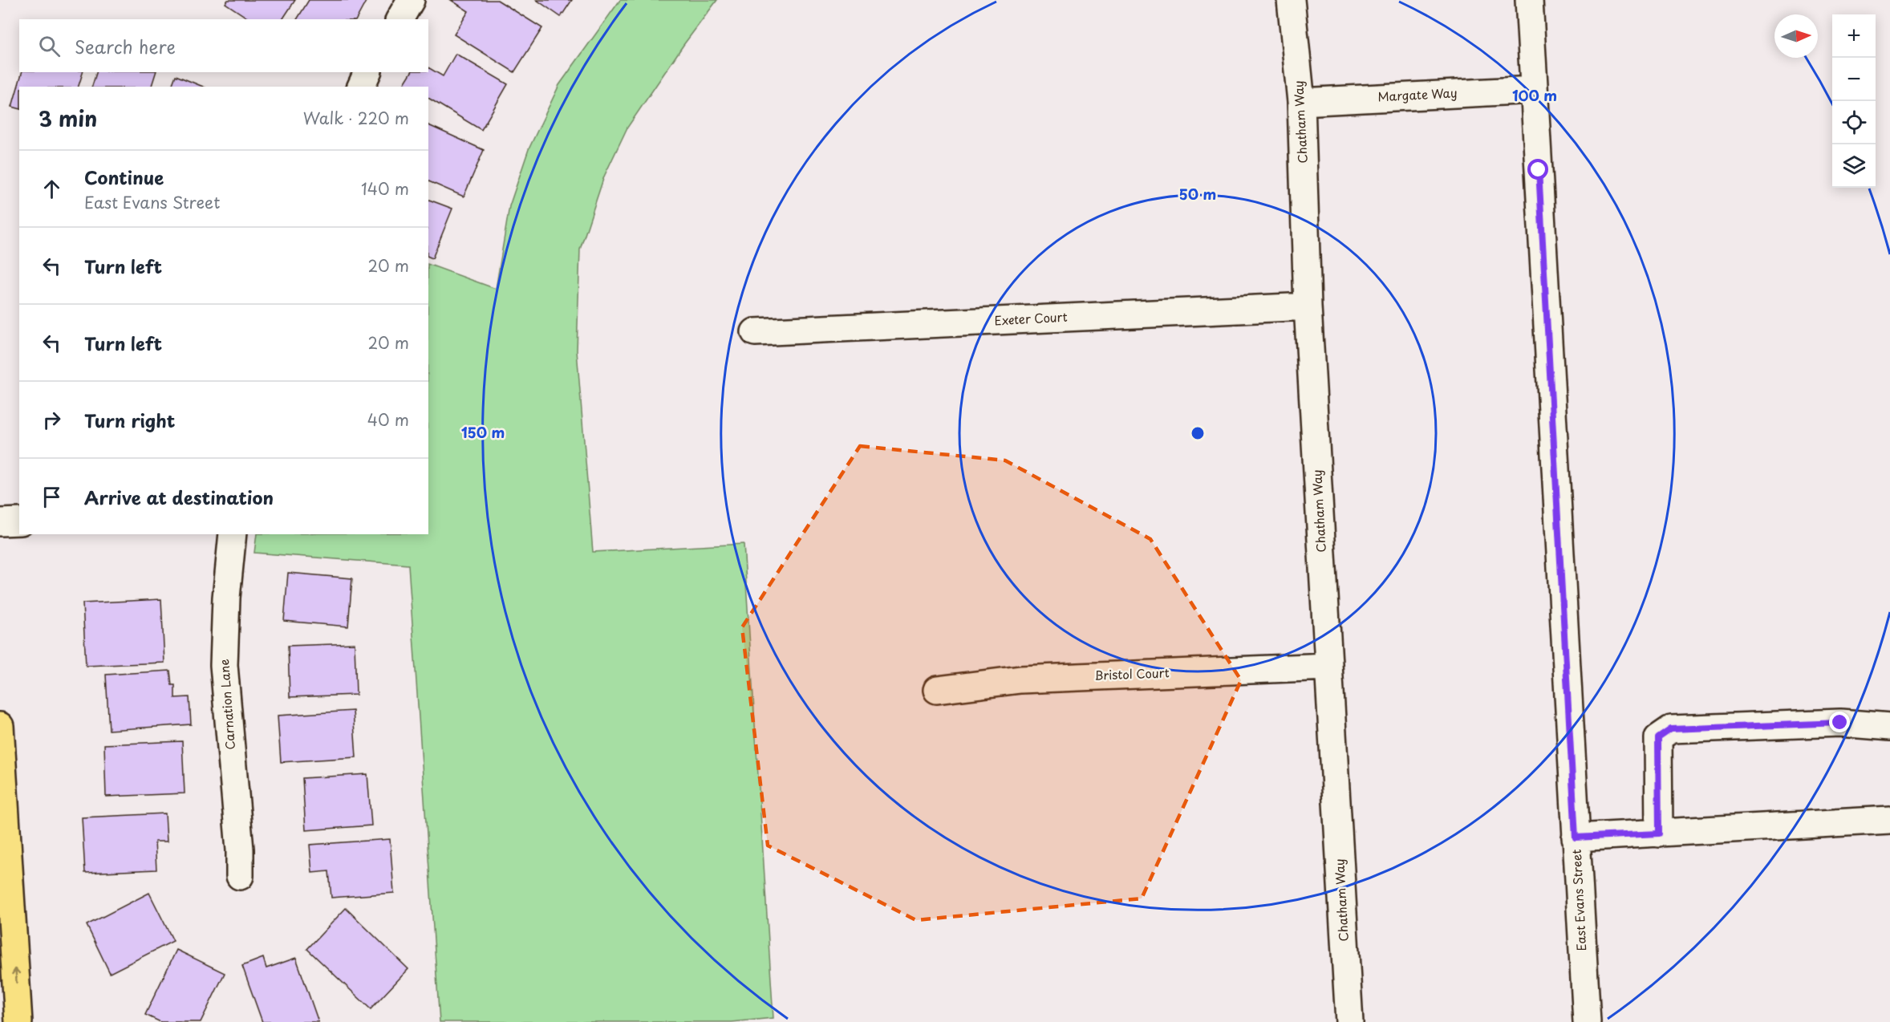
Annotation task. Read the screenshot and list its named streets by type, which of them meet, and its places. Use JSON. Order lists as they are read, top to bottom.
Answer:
{
  "streets": {
    "street": [
      "Margate Way",
      "Chatham Way",
      "Exeter Court",
      "Bristol Court",
      "Carnation Lane",
      "East Evans Street"
    ]
  },
  "crossings": [
    ["Margate Way", "Chatham Way"],
    ["Margate Way", "East Evans Street"],
    ["Chatham Way", "Exeter Court"],
    ["Chatham Way", "Bristol Court"]
  ],
  "north": "right",
  "page": {
    "map_buttons": ["+", "−"],
    "search": "Search here",
    "heading": ["3 min", "Walk · 220 m"],
    "list": [
      ["Continue", "East Evans Street", "140 m"],
      ["Turn left", "20 m"],
      ["Turn left", "20 m"],
      ["Turn right", "40 m"],
      "Arrive at destination"
    ]
  },
  "rings": ["100 m", "50 m", "150 m"]
}
